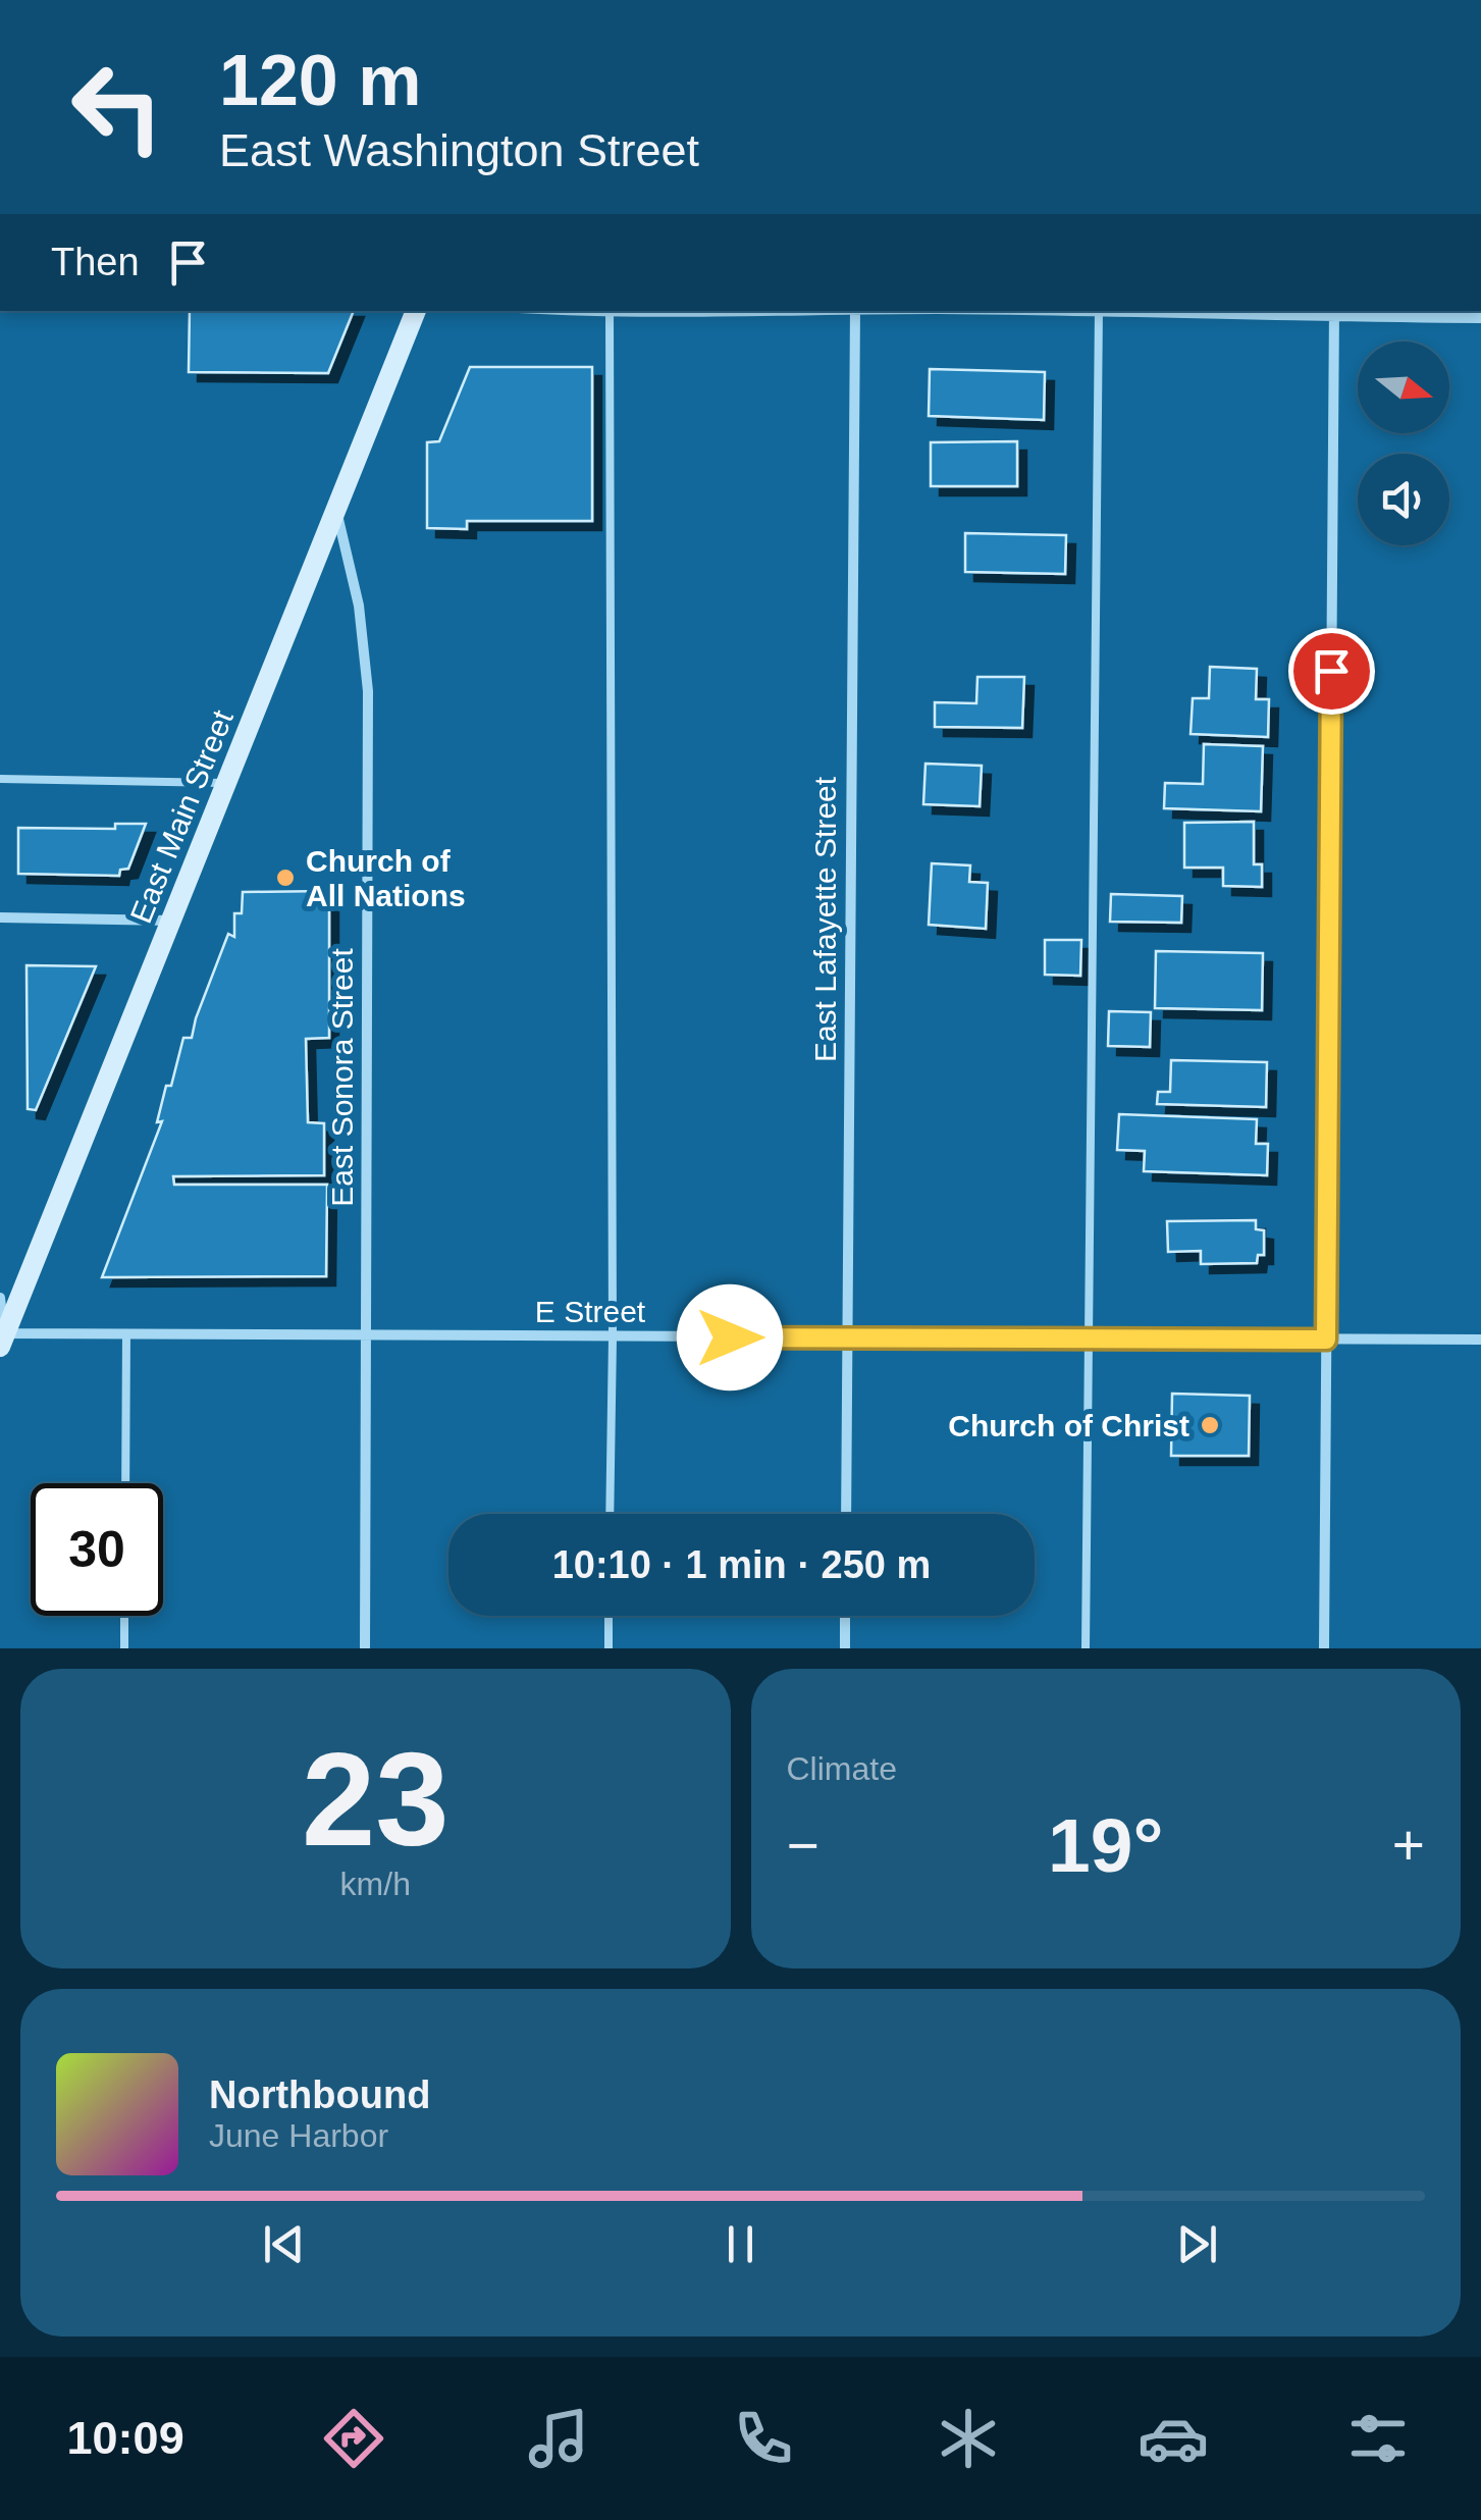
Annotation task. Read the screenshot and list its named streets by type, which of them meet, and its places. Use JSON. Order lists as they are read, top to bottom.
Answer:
{
  "streets": {
    "main road": ["East Main Street"],
    "street": ["East Lafayette Street", "East Sonora Street", "E Street"]
  },
  "crossings": [
    ["East Main Street", "East Sonora Street"],
    ["East Main Street", "E Street"],
    ["East Lafayette Street", "E Street"],
    ["East Sonora Street", "E Street"]
  ],
  "places": ["Church of All Nations", "Church of Christ"],
  "north": "right",
  "page": {
    "turn": ["120 m", "East Washington Street"],
    "then": "Then",
    "limit": "30",
    "trip": "10:10 · 1 min · 250 m",
    "tile": [
      ["23", "km/h"],
      "Climate"
    ],
    "heat": ["−", "19°", "+"],
    "song": ["Northbound", "June Harbor"],
    "tabs": "10:09"
  }
}
